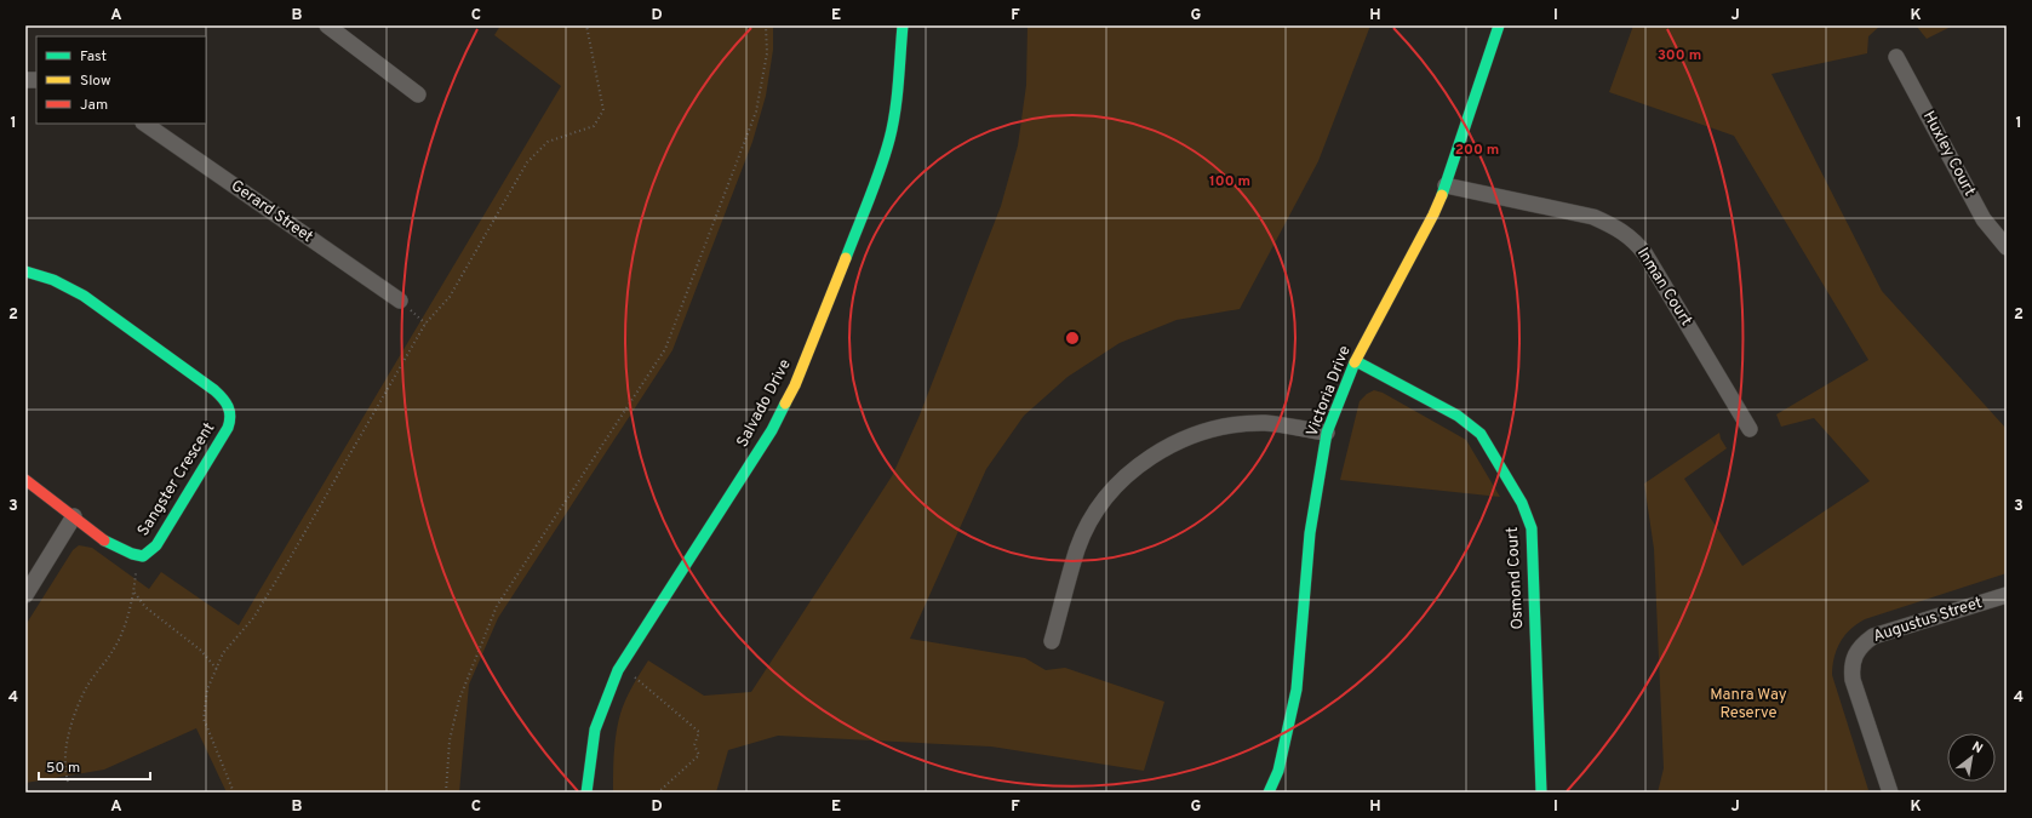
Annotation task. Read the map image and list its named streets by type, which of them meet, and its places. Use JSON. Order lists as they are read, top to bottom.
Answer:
{
  "streets": {
    "street": [
      "Huxley Court",
      "Gerard Street",
      "Inman Court",
      "Victoria Drive",
      "Salvado Drive",
      "Sangster Crescent",
      "Osmond Court",
      "Augustus Street"
    ]
  },
  "crossings": [
    ["Inman Court", "Victoria Drive"],
    ["Victoria Drive", "Osmond Court"]
  ],
  "parks": ["Manra Way Reserve"],
  "legend": ["Fast", "Slow", "Jam"],
  "scale_bar": "50 m",
  "north": "top right",
  "grid": {
    "columns": [
      "A",
      "B",
      "C",
      "D",
      "E",
      "F",
      "G",
      "H",
      "I",
      "J",
      "K"
    ],
    "rows": [
      "1",
      "2",
      "3",
      "4"
    ]
  },
  "rings": ["300 m", "200 m", "100 m"]
}
